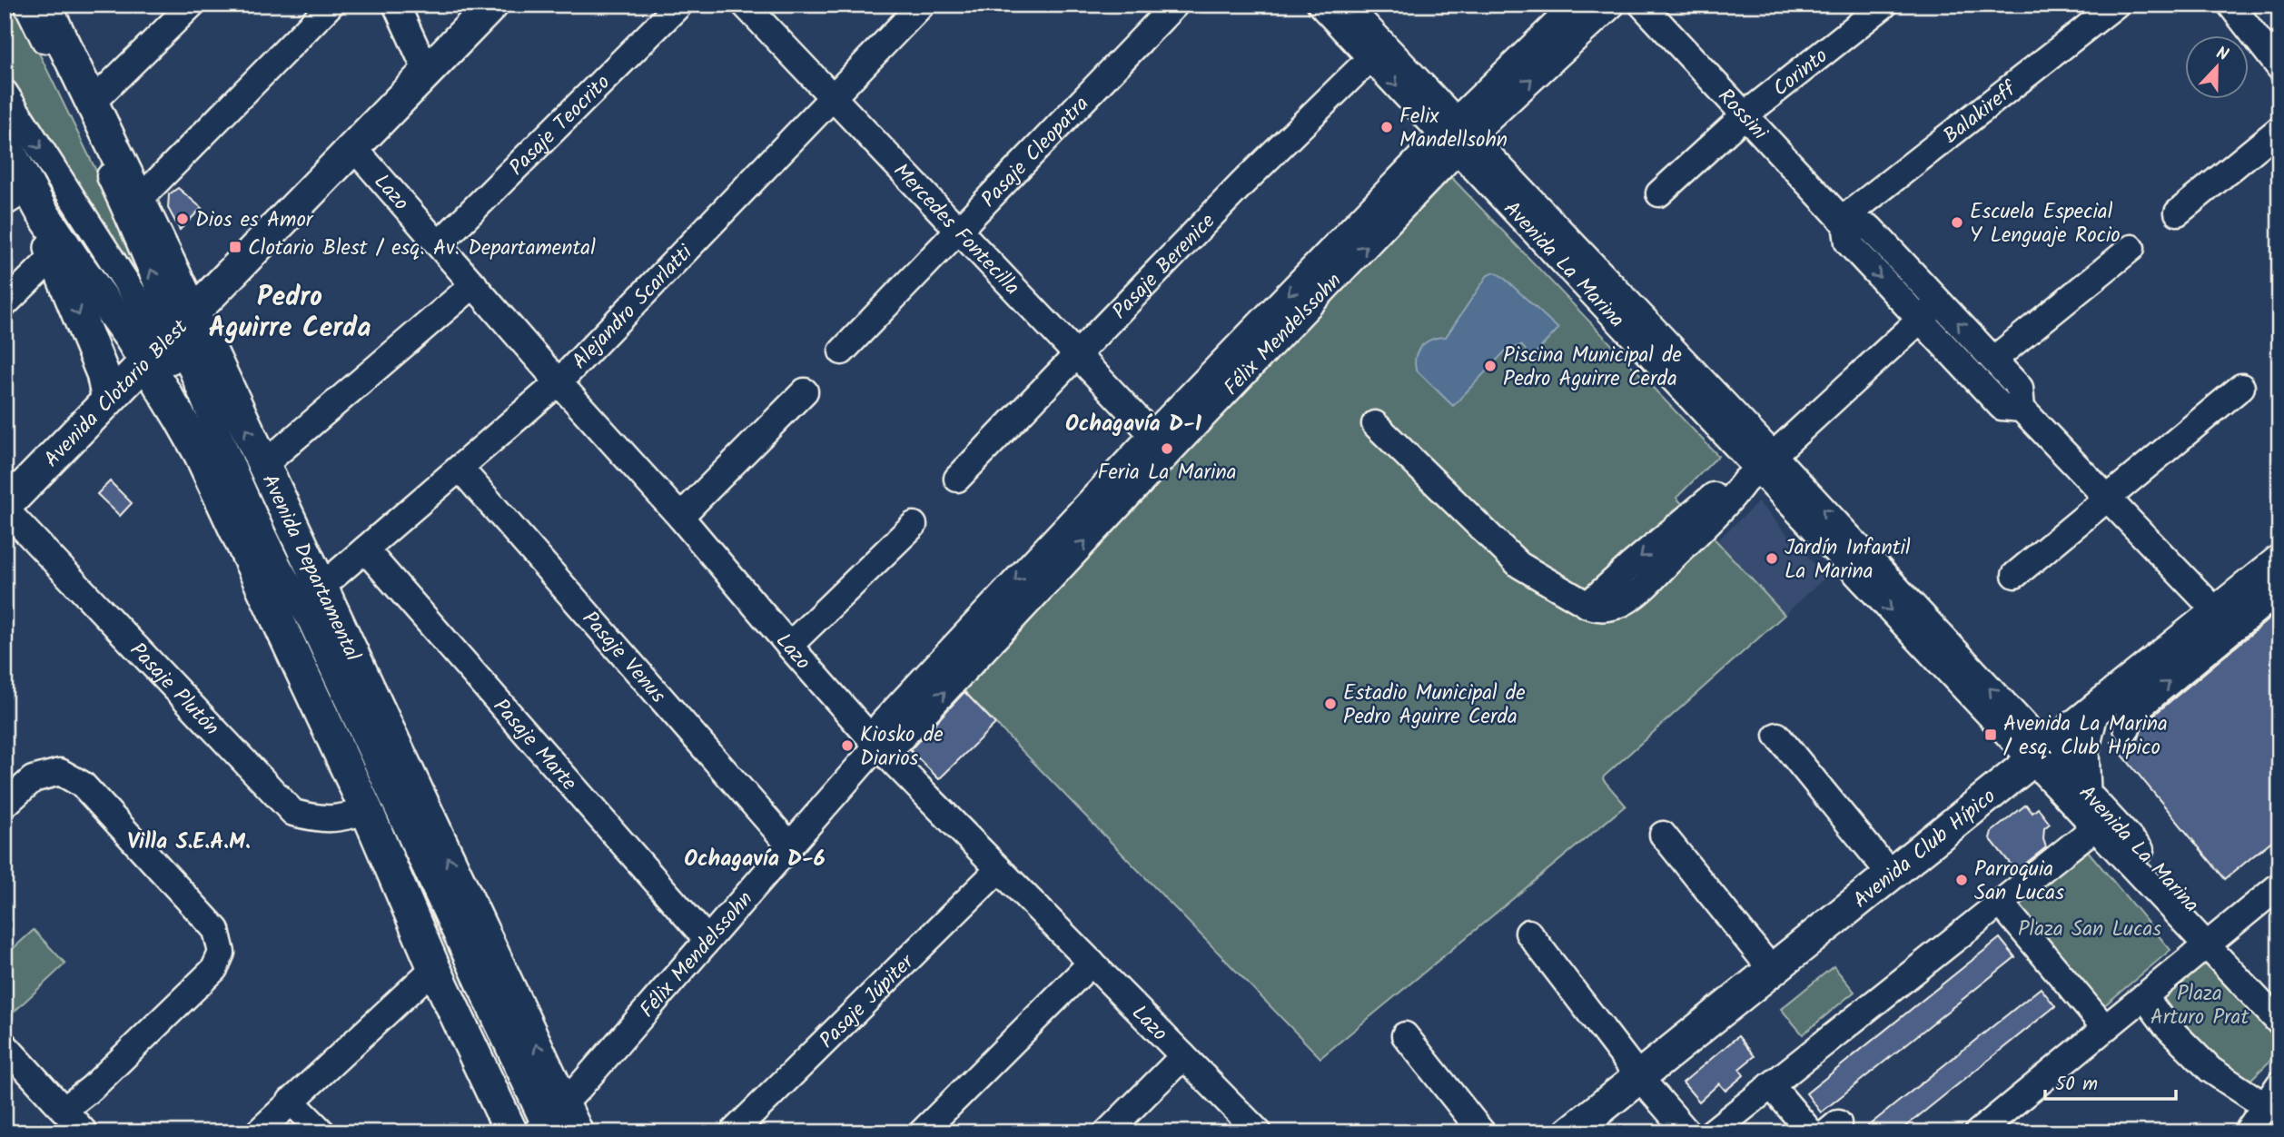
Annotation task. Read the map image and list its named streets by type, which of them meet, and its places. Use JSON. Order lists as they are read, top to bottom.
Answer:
{
  "streets": {
    "main road": ["Avenida Clotario Blest", "Avenida Departamental", "Avenida Club Hípico"],
    "street": [
      "Corinto",
      "Balakireff",
      "Rossini",
      "Pasaje Teocrito",
      "Pasaje Cleopatra",
      "Lazo",
      "Mercedes Fontecilla",
      "Avenida La Marina",
      "Pasaje Berenice",
      "Alejandro Scarlatti",
      "Félix Mendelssohn",
      "Pasaje Venus",
      "Pasaje Plutón",
      "Pasaje Marte",
      "Pasaje Júpiter"
    ]
  },
  "crossings": [
    ["Corinto", "Rossini"],
    ["Balakireff", "Rossini"],
    ["Rossini", "Avenida Club Hípico"],
    ["Pasaje Teocrito", "Lazo"],
    ["Pasaje Cleopatra", "Mercedes Fontecilla"],
    ["Lazo", "Alejandro Scarlatti"],
    ["Lazo", "Félix Mendelssohn"],
    ["Lazo", "Avenida Clotario Blest"],
    ["Lazo", "Pasaje Júpiter"],
    ["Mercedes Fontecilla", "Pasaje Berenice"],
    ["Mercedes Fontecilla", "Alejandro Scarlatti"],
    ["Mercedes Fontecilla", "Félix Mendelssohn"],
    ["Avenida La Marina", "Pasaje Berenice"],
    ["Avenida La Marina", "Félix Mendelssohn"],
    ["Avenida La Marina", "Avenida Club Hípico"],
    ["Alejandro Scarlatti", "Avenida Departamental"],
    ["Alejandro Scarlatti", "Pasaje Venus"],
    ["Alejandro Scarlatti", "Pasaje Marte"],
    ["Félix Mendelssohn", "Avenida Departamental"],
    ["Félix Mendelssohn", "Pasaje Venus"],
    ["Félix Mendelssohn", "Pasaje Marte"],
    ["Avenida Clotario Blest", "Avenida Departamental"],
    ["Avenida Clotario Blest", "Pasaje Plutón"],
    ["Avenida Departamental", "Pasaje Plutón"]
  ],
  "districts": [
    "Pedro Aguirre Cerda",
    "Ochagavía D-1",
    "Villa S.E.A.M.",
    "Ochagavía D-6"
  ],
  "parks": ["Plaza San Lucas", "Plaza Arturo Prat"],
  "places": {
    "other": [
      "Felix Mandellsohn",
      "Dios es Amor",
      "Escuela Especial Y Lenguaje Rocio",
      "Piscina Municipal de Pedro Aguirre Cerda",
      "Feria La Marina",
      "Jardín Infantil La Marina",
      "Estadio Municipal de Pedro Aguirre Cerda",
      "Kiosko de Diarios",
      "Parroquia San Lucas"
    ],
    "transit": ["Clotario Blest / esq. Av. Departamental", "Avenida La Marina / esq. Club Hípico"]
  },
  "scale_bar": "50 m",
  "north": "top"
}
